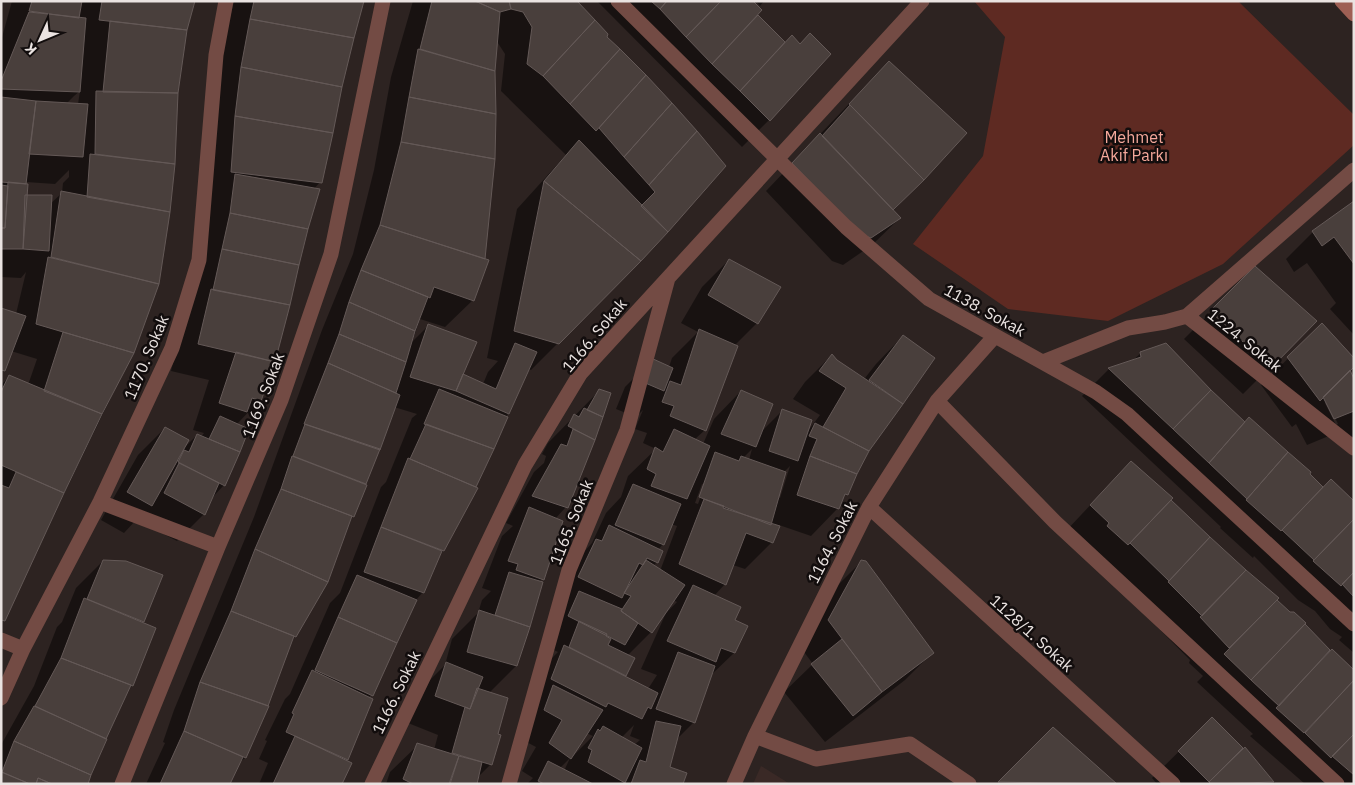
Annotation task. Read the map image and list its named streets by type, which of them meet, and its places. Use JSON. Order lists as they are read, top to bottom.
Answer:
{
  "streets": {
    "street": [
      "1138. Sokak",
      "1166. Sokak",
      "1224. Sokak",
      "1170. Sokak",
      "1169. Sokak",
      "1165. Sokak",
      "1164. Sokak",
      "1128/1. Sokak"
    ]
  },
  "crossings": [
    ["1138. Sokak", "1166. Sokak"],
    ["1138. Sokak", "1224. Sokak"],
    ["1138. Sokak", "1164. Sokak"],
    ["1166. Sokak", "1165. Sokak"],
    ["1164. Sokak", "1128/1. Sokak"]
  ],
  "parks": ["Mehmet Akif Parkı"],
  "north": "bottom left"
}
